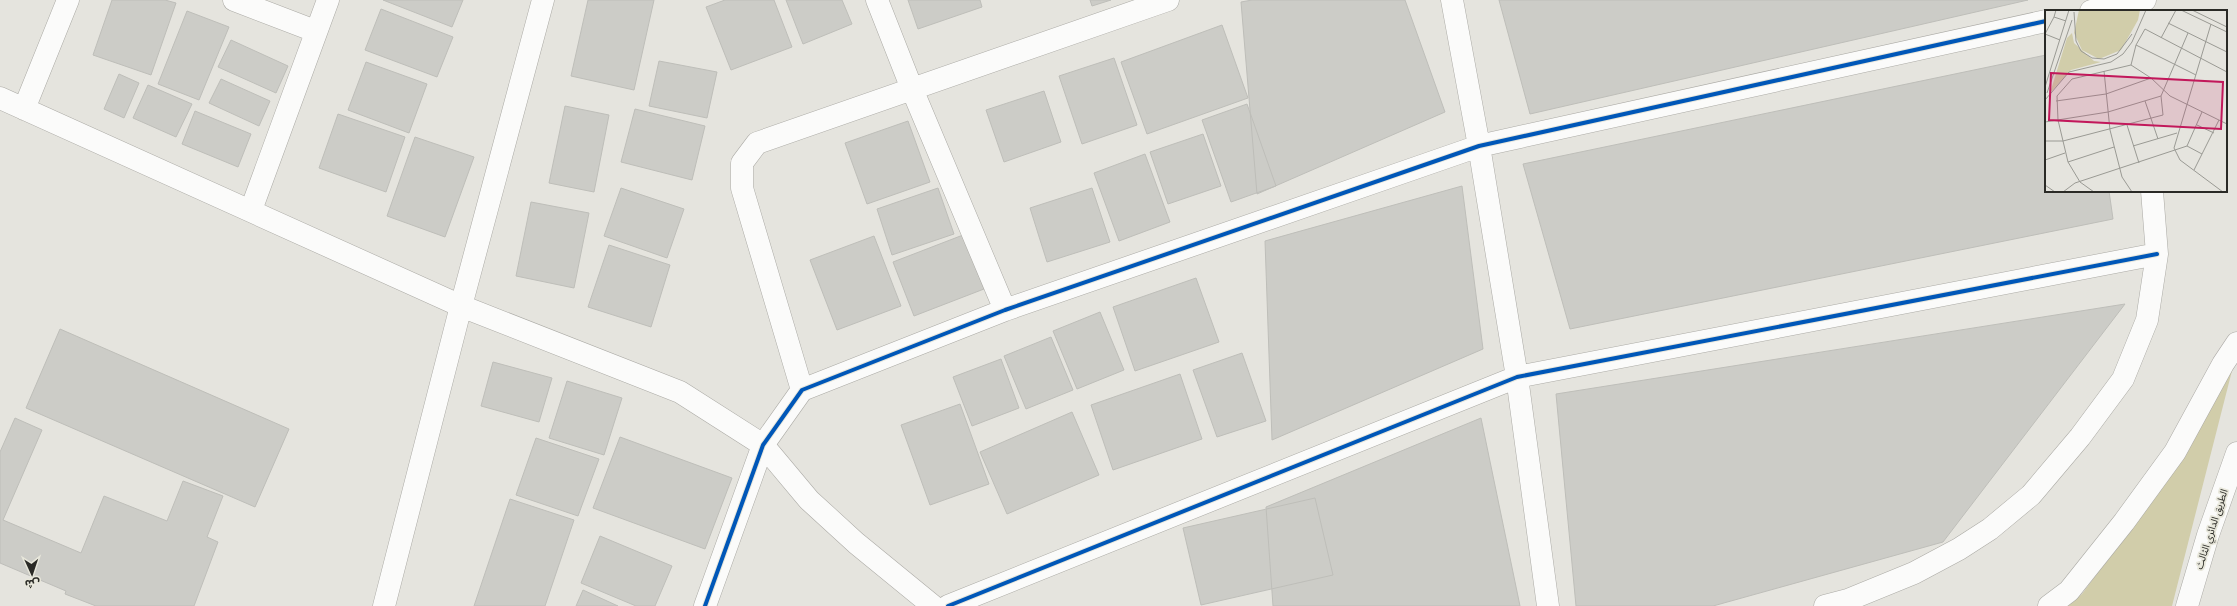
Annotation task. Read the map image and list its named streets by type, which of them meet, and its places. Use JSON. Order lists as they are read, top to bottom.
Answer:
{
  "streets": {
    "main road": ["الطريق الدائري الثالث"]
  },
  "north": "bottom"
}
